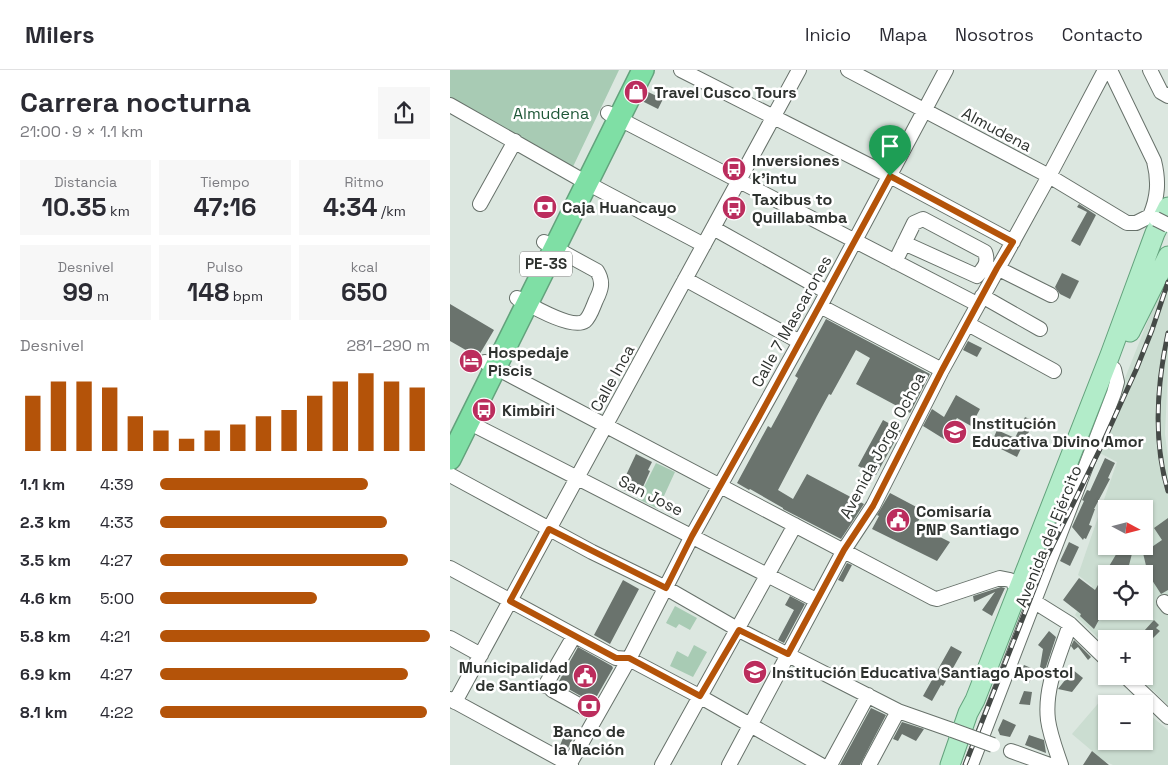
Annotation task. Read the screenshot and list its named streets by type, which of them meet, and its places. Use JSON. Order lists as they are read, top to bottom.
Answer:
{
  "streets": {
    "highway": ["PE-3S"],
    "main road": ["Avenida del Ejército"],
    "street": [
      "Almudena",
      "Calle 7 Mascarones",
      "Calle Inca",
      "Avenida Jorge Ochoa",
      "San Jose"
    ]
  },
  "crossings": [
    ["Almudena", "Calle 7 Mascarones"],
    ["Almudena", "Avenida Jorge Ochoa"],
    ["Almudena", "Avenida del Ejército"],
    ["PE-3S", "San Jose"],
    ["Calle 7 Mascarones", "San Jose"],
    ["Calle Inca", "San Jose"],
    ["Avenida Jorge Ochoa", "San Jose"]
  ],
  "parks": ["Almudena"],
  "places": {
    "shop": ["Travel Cusco Tours"],
    "bus stop": ["Inversiones k'intu", "Taxibus to Quillabamba", "Kimbiri"],
    "bank": ["Caja Huancayo", "Banco de la Nación"],
    "hotel": ["Hospedaje Piscis"],
    "school or university": ["Institución Educativa Divino Amor", "Institución Educativa Santiago Apostol"],
    "public building": ["Comisaría PNP Santiago", "Municipalidad de Santiago"]
  },
  "north": "right",
  "page": {
    "header": "Milers",
    "nav": [
      "Inicio",
      "Mapa",
      "Nosotros",
      "Contacto"
    ],
    "heading": ["Carrera nocturna", "21:00 · 9 × 1.1 km"],
    "stats": [
      ["Distancia", "10.35 km"],
      ["Tiempo", "47:16"],
      ["Ritmo", "4:34 /km"],
      ["Desnivel", "99 m"],
      ["Pulso", "148 bpm"],
      ["kcal", "650"]
    ],
    "chart": ["Desnivel", "281–290 m"],
    "list": [
      {
        "name": "1.1 km",
        "note": "4:39"
      },
      {
        "name": "2.3 km",
        "note": "4:33"
      },
      {
        "name": "3.5 km",
        "note": "4:27"
      },
      {
        "name": "4.6 km",
        "note": "5:00"
      },
      {
        "name": "5.8 km",
        "note": "4:21"
      },
      {
        "name": "6.9 km",
        "note": "4:27"
      },
      {
        "name": "8.1 km",
        "note": "4:22"
      }
    ],
    "map_buttons": ["+", "−"]
  }
}
